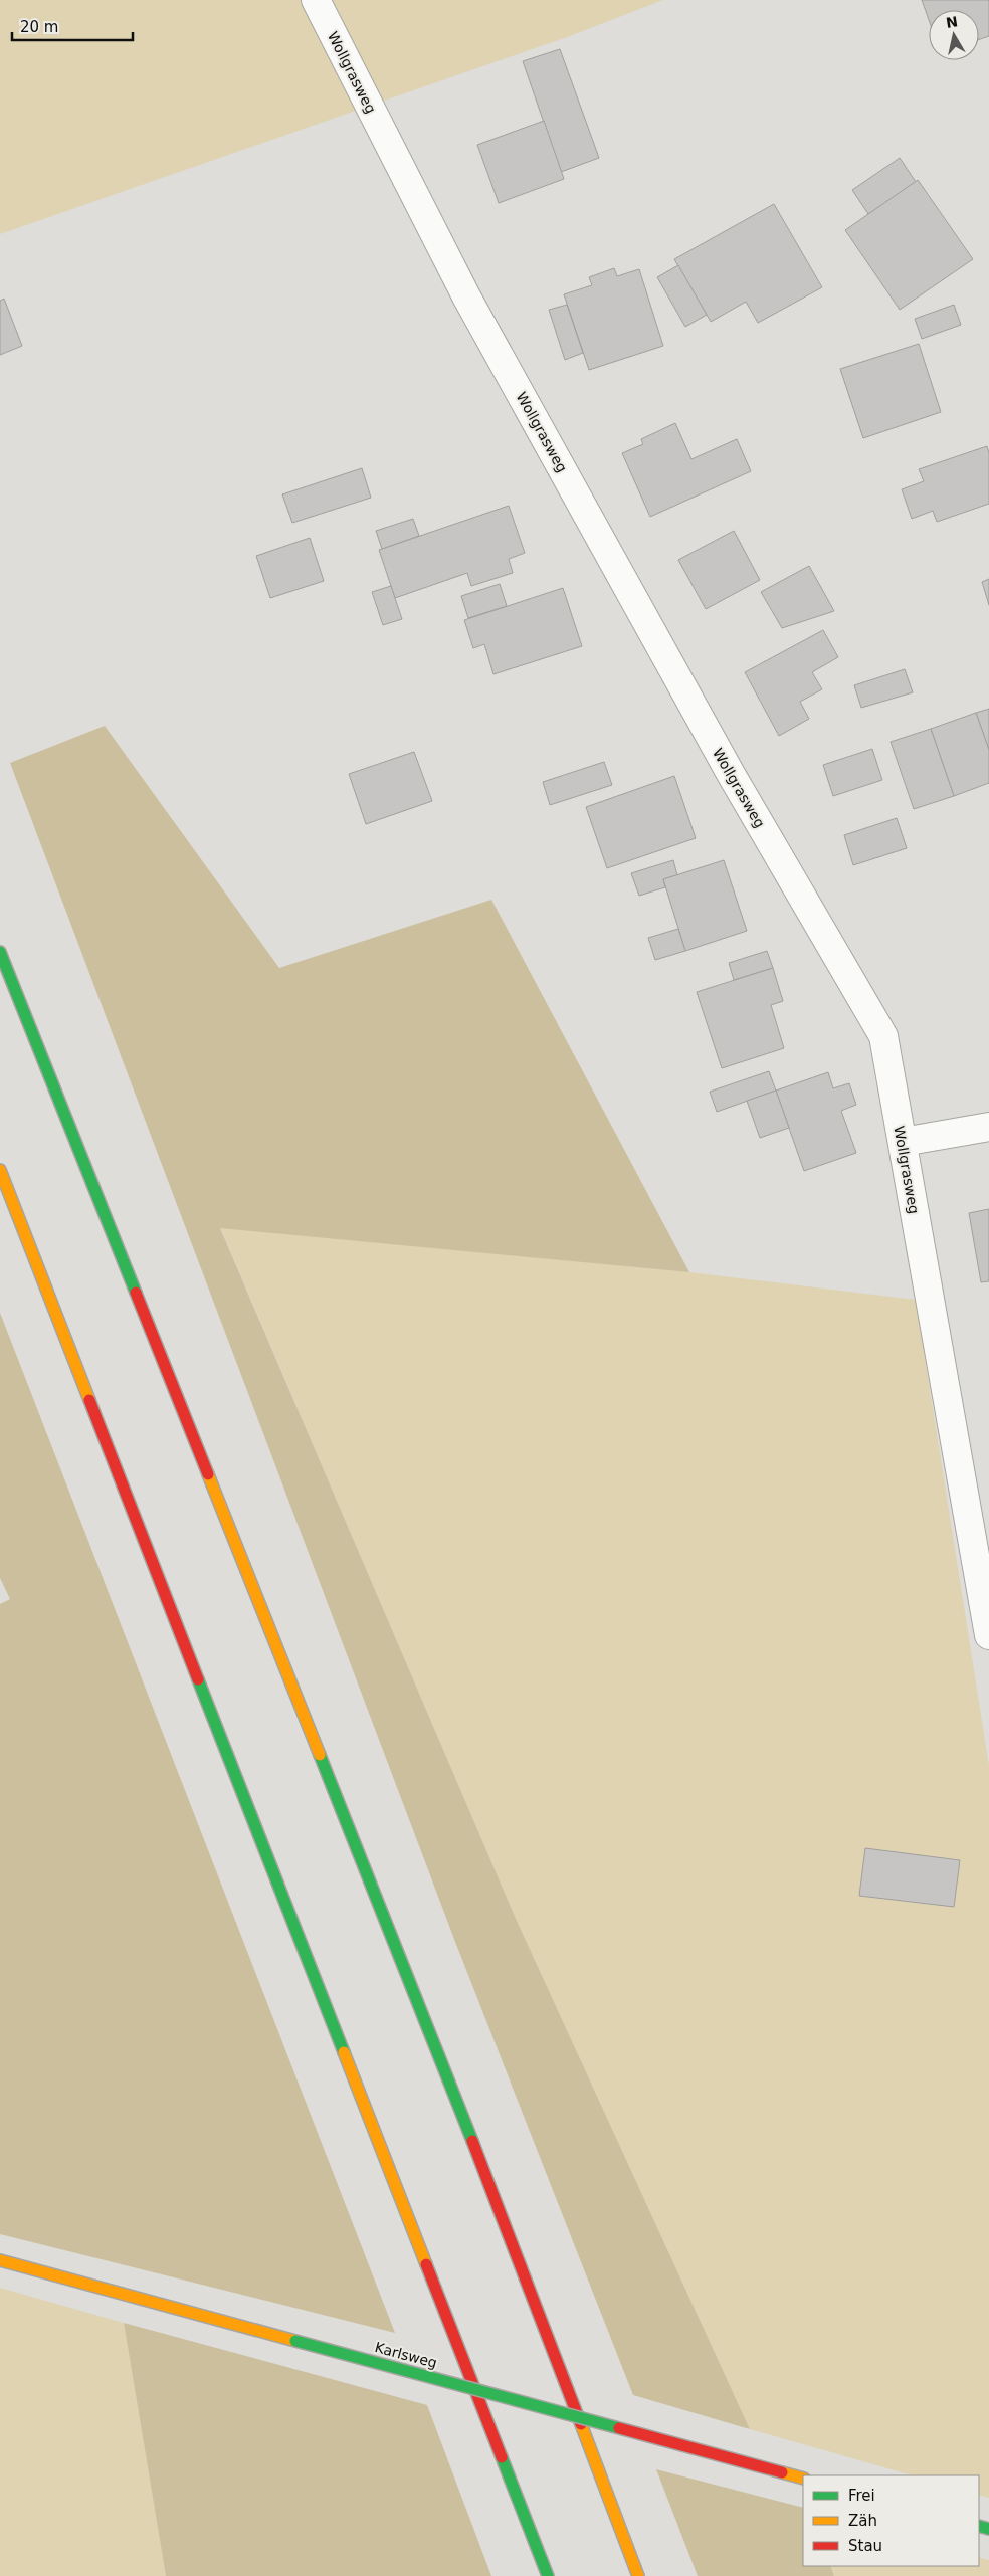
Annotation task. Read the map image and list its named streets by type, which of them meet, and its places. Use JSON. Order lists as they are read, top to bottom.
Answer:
{
  "streets": {
    "main road": ["Karlsweg"],
    "street": ["Wollgrasweg"]
  },
  "legend": ["Frei", "Zäh", "Stau"],
  "scale_bar": "20 m",
  "north": "top"
}
